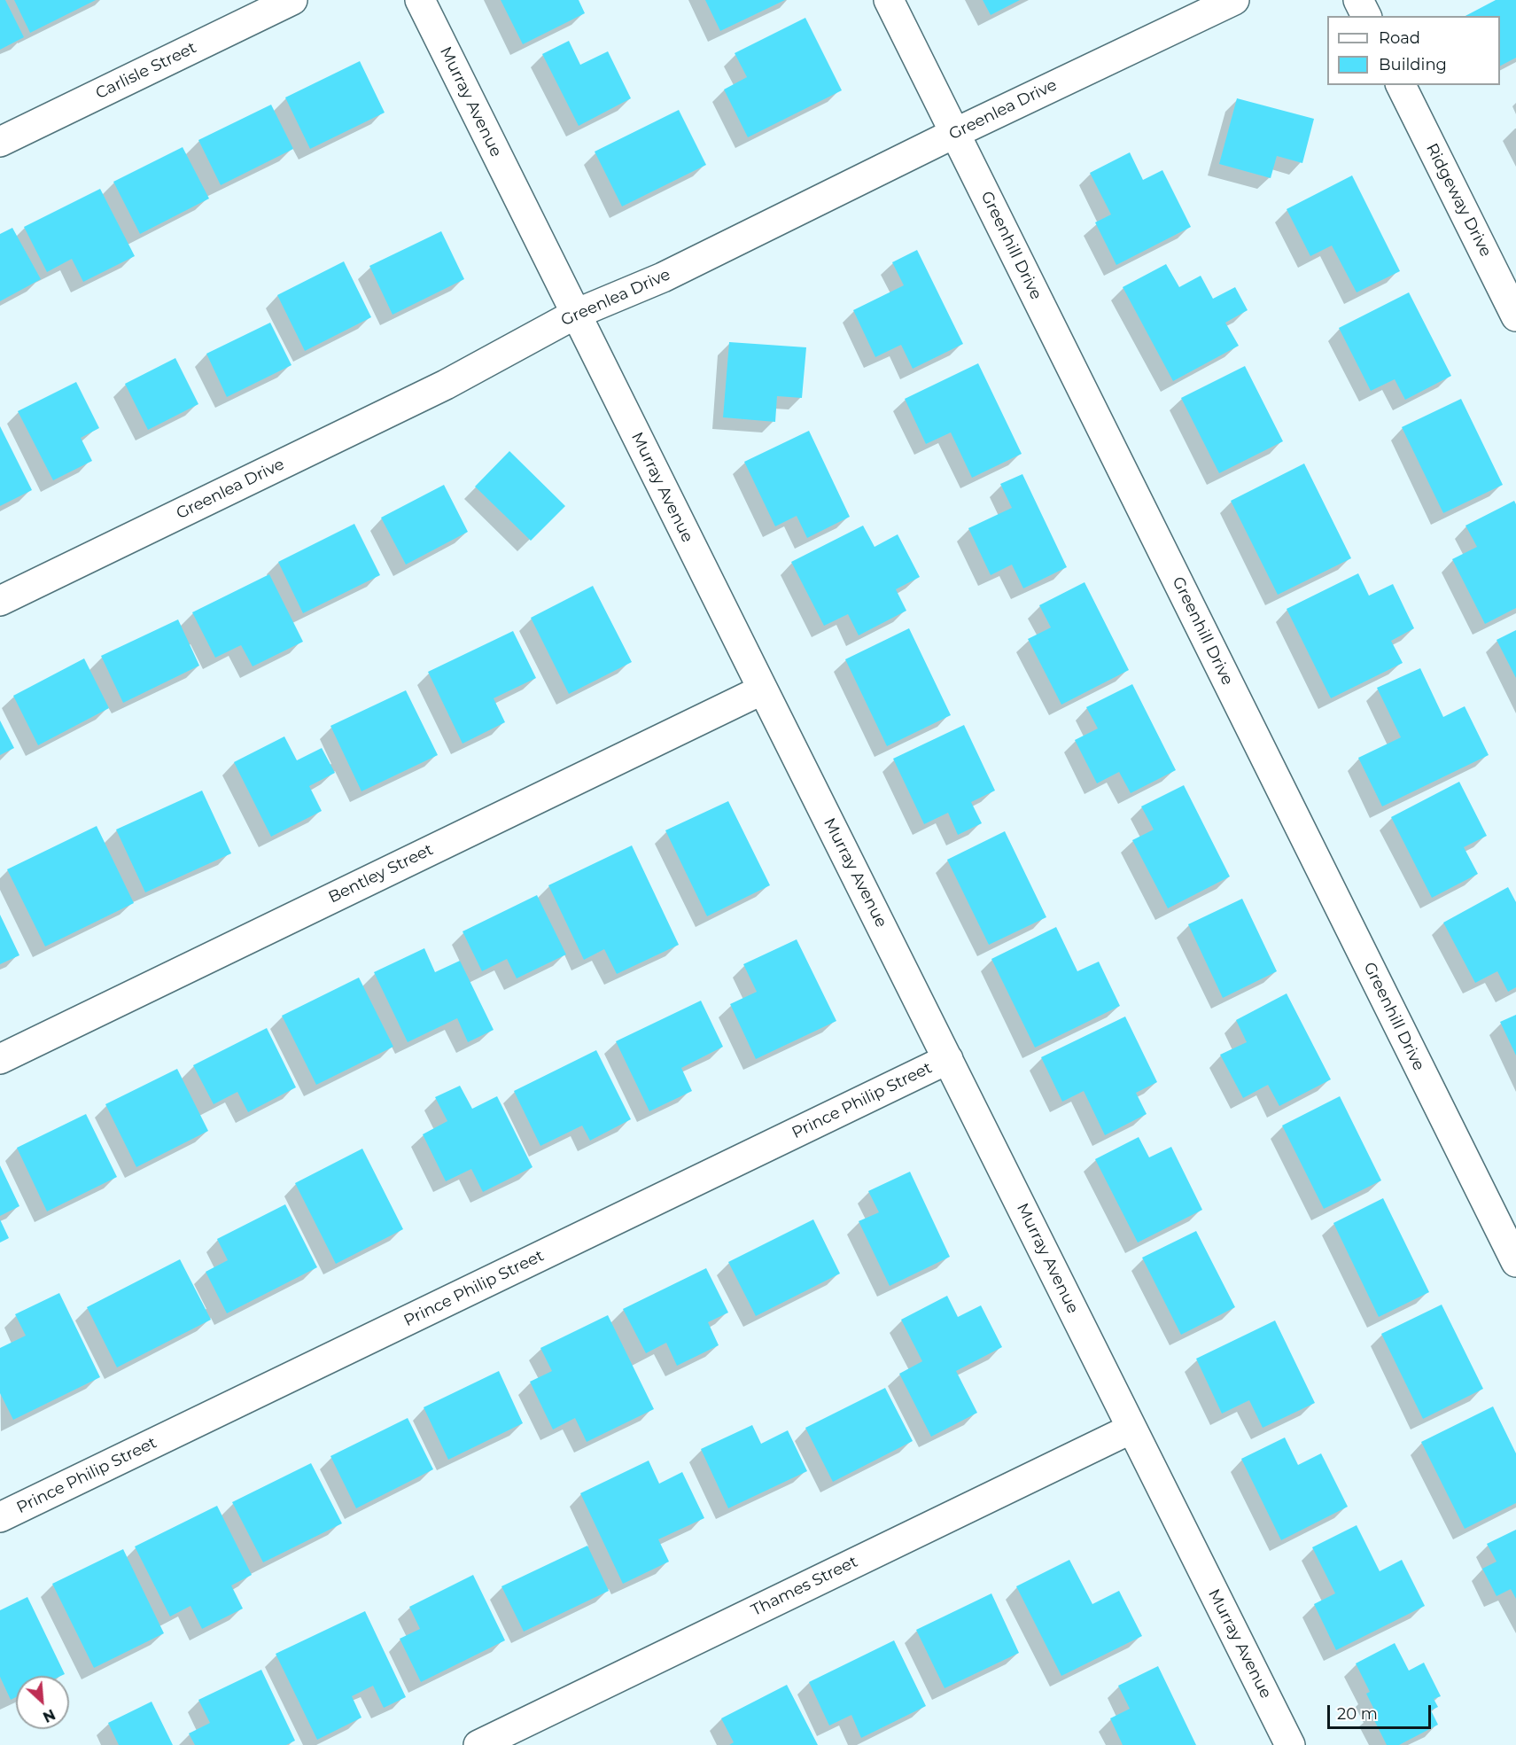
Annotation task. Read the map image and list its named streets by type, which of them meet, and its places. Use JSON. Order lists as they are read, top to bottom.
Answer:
{
  "streets": {
    "street": [
      "Carlisle Street",
      "Murray Avenue",
      "Greenlea Drive",
      "Ridgeway Drive",
      "Greenhill Drive",
      "Bentley Street",
      "Prince Philip Street",
      "Thames Street"
    ]
  },
  "crossings": [
    ["Murray Avenue", "Greenlea Drive"],
    ["Murray Avenue", "Bentley Street"],
    ["Murray Avenue", "Prince Philip Street"],
    ["Murray Avenue", "Thames Street"],
    ["Greenlea Drive", "Greenhill Drive"]
  ],
  "legend": ["Road", "Building"],
  "scale_bar": "20 m",
  "north": "bottom right"
}
